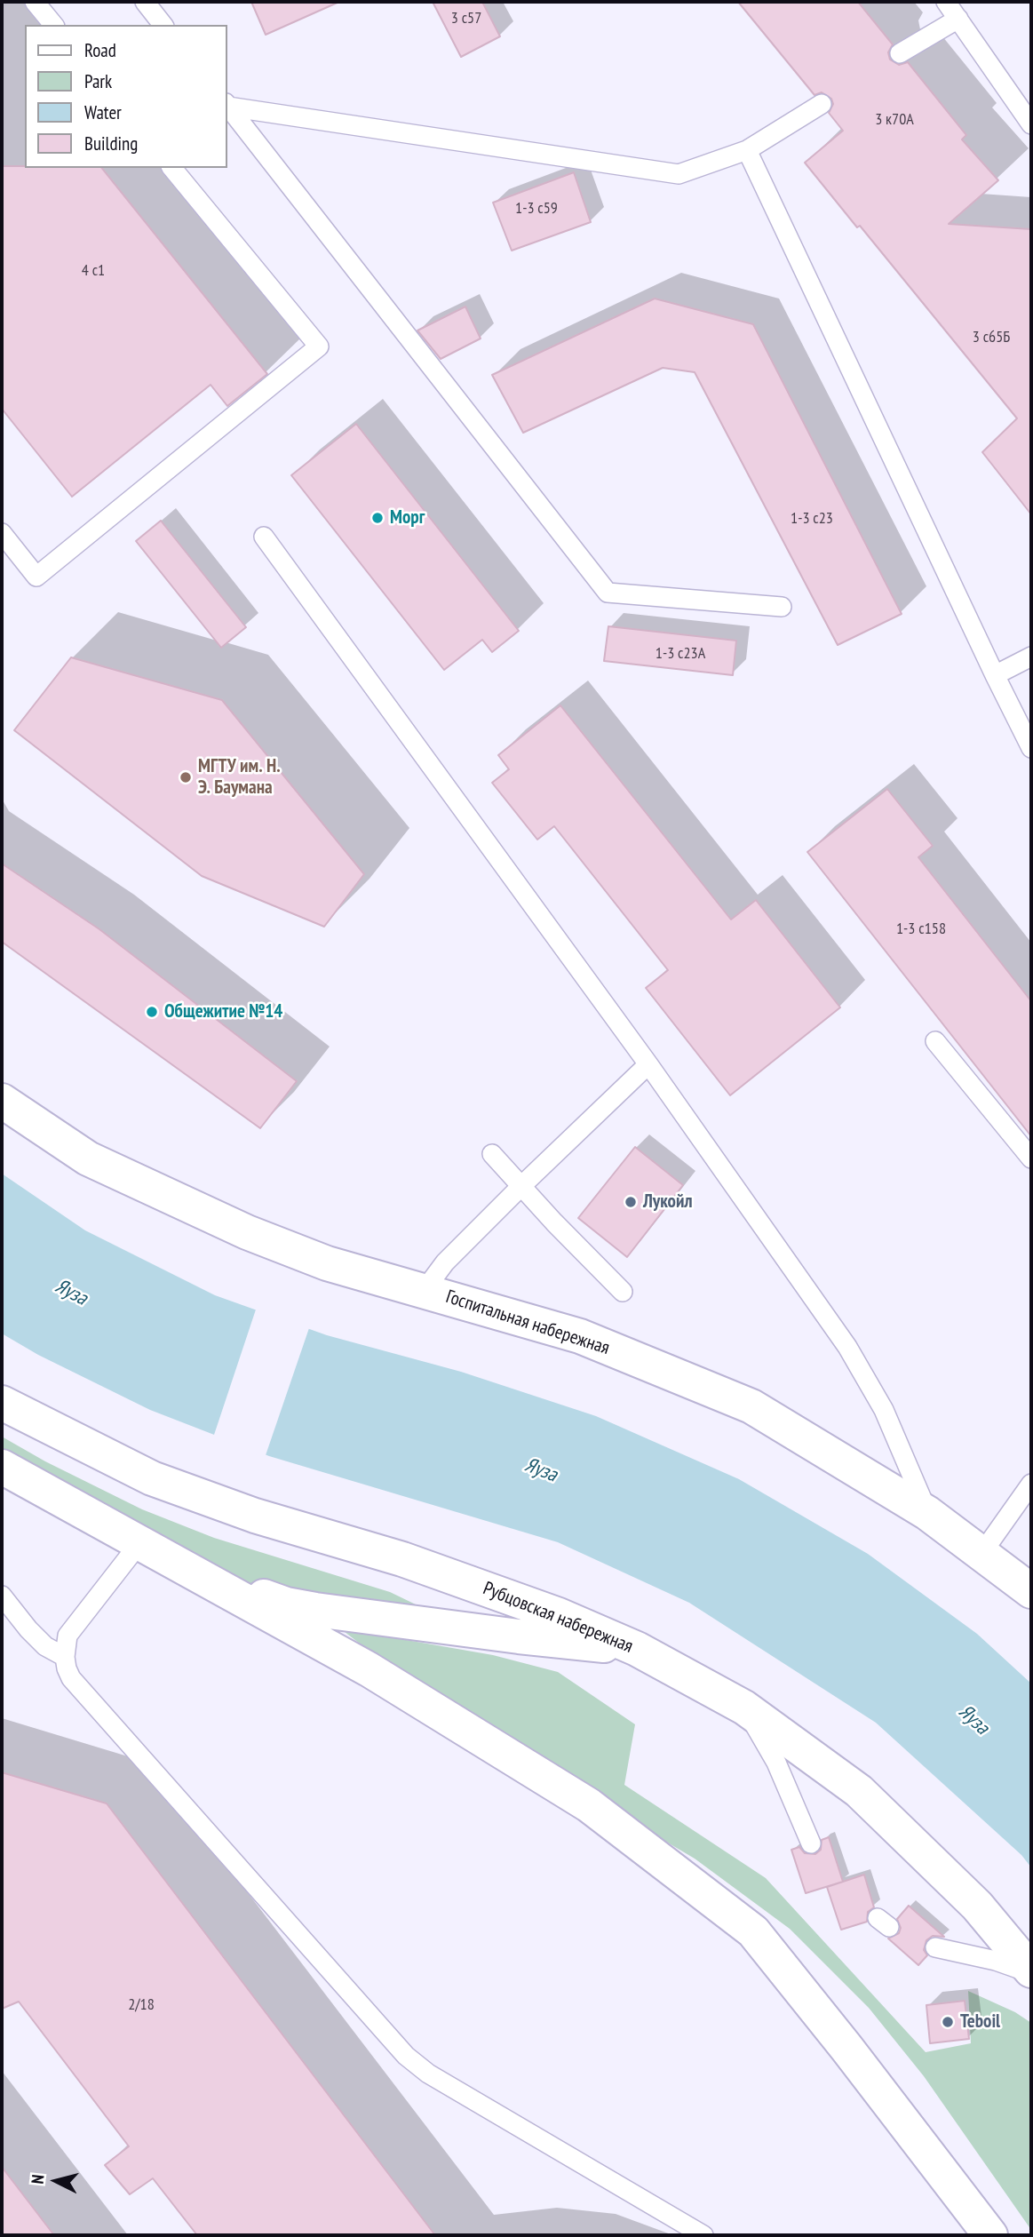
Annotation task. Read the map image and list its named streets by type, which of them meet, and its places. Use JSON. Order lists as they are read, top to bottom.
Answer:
{
  "streets": {
    "main road": ["Госпитальная набережная", "Рубцовская набережная"]
  },
  "water": ["Яуза"],
  "places": [
    "Морг",
    "МГТУ им. Н. Э. Баумана",
    "Общежитие №14",
    "Лукойл",
    "Teboil"
  ],
  "house_numbers": [
    "3 с57",
    "3 к70А",
    "1-3 с59",
    "4 с1",
    "3 с65Б",
    "1-3 с23",
    "1-3 с23А",
    "1-3 с158",
    "2/18"
  ],
  "legend": [
    "Road",
    "Park",
    "Water",
    "Building"
  ],
  "north": "left"
}
